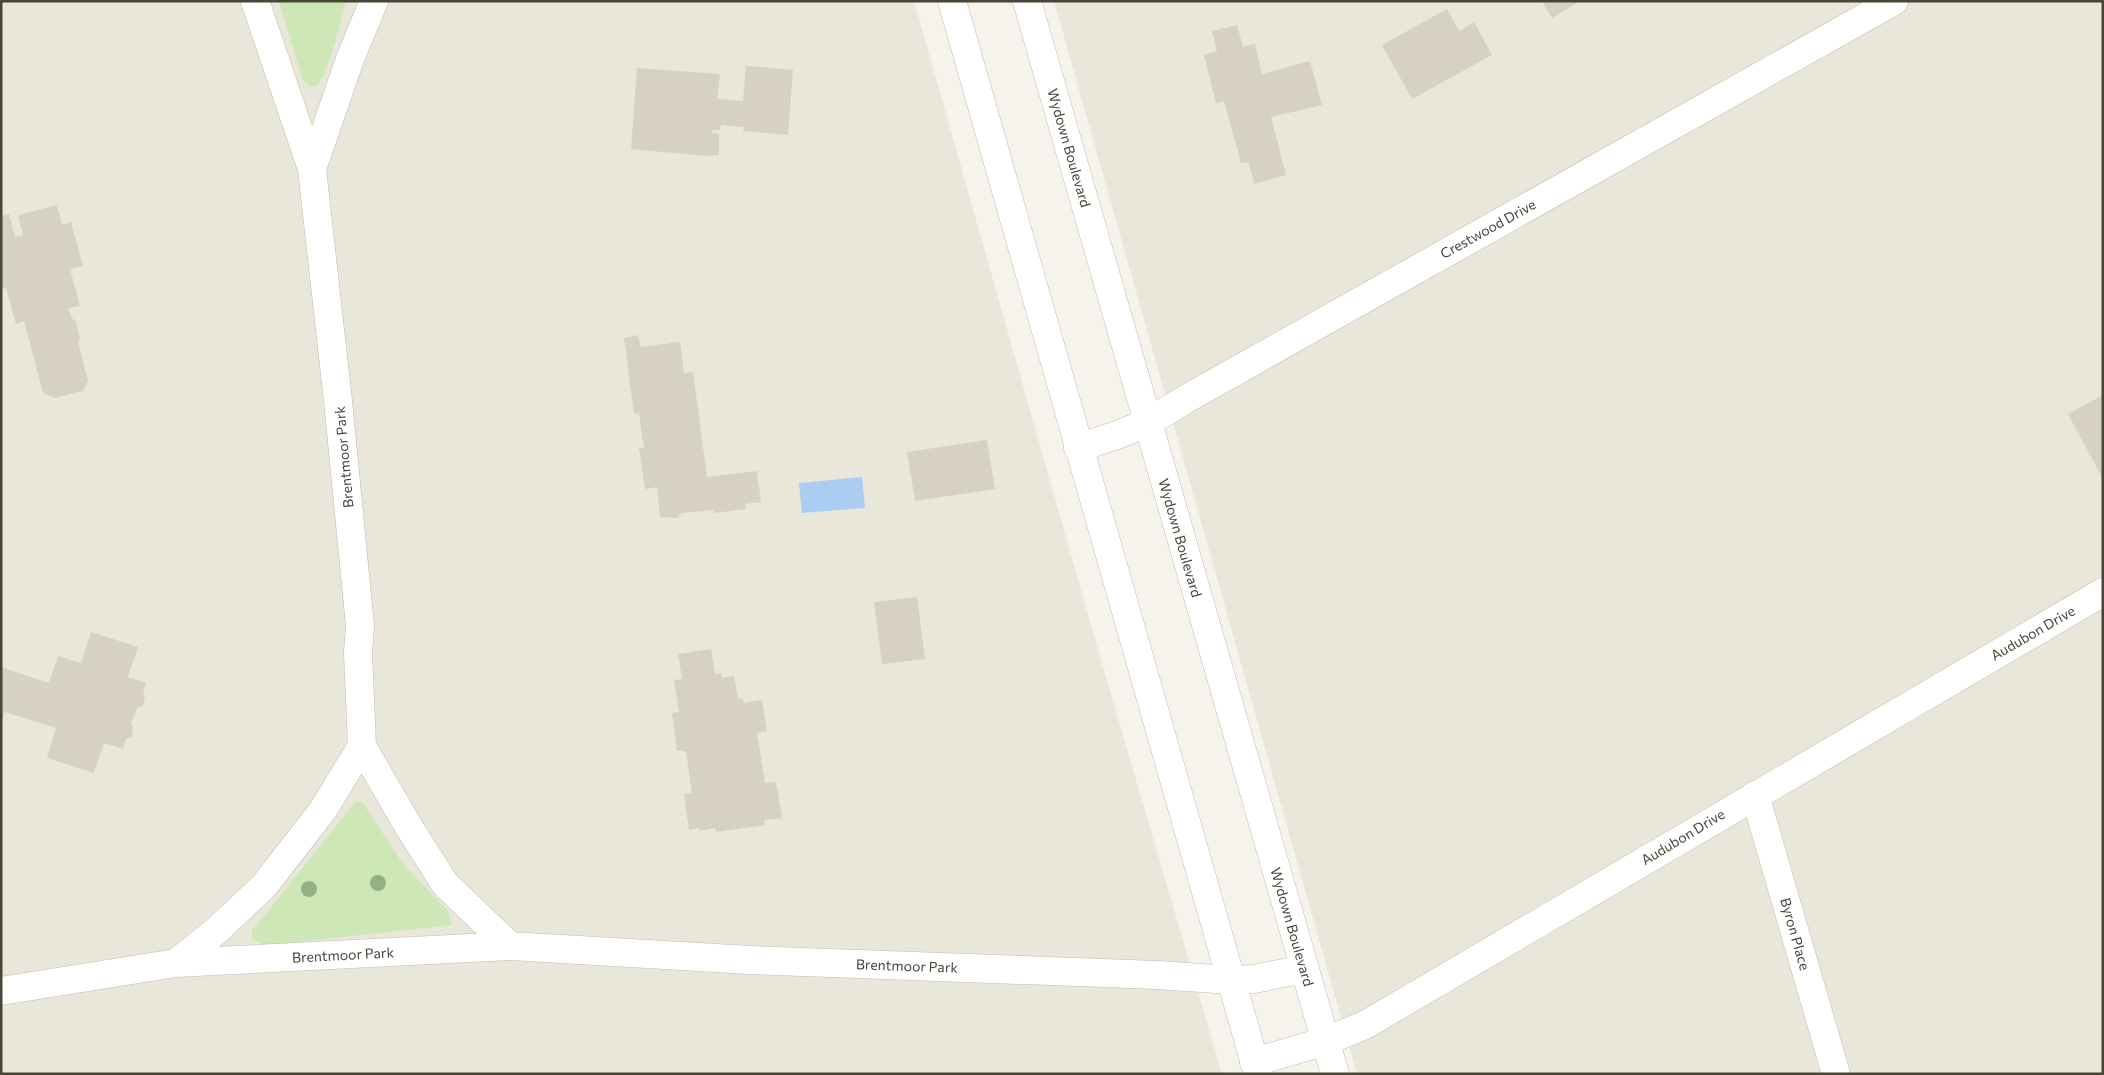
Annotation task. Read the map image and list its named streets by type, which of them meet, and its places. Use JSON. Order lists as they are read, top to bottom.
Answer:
{
  "streets": {
    "street": [
      "Wydown Boulevard",
      "Crestwood Drive",
      "Brentmoor Park",
      "Audubon Drive",
      "Byron Place"
    ]
  },
  "crossings": [
    ["Wydown Boulevard", "Crestwood Drive"],
    ["Wydown Boulevard", "Brentmoor Park"],
    ["Wydown Boulevard", "Audubon Drive"],
    ["Audubon Drive", "Byron Place"]
  ]
}
